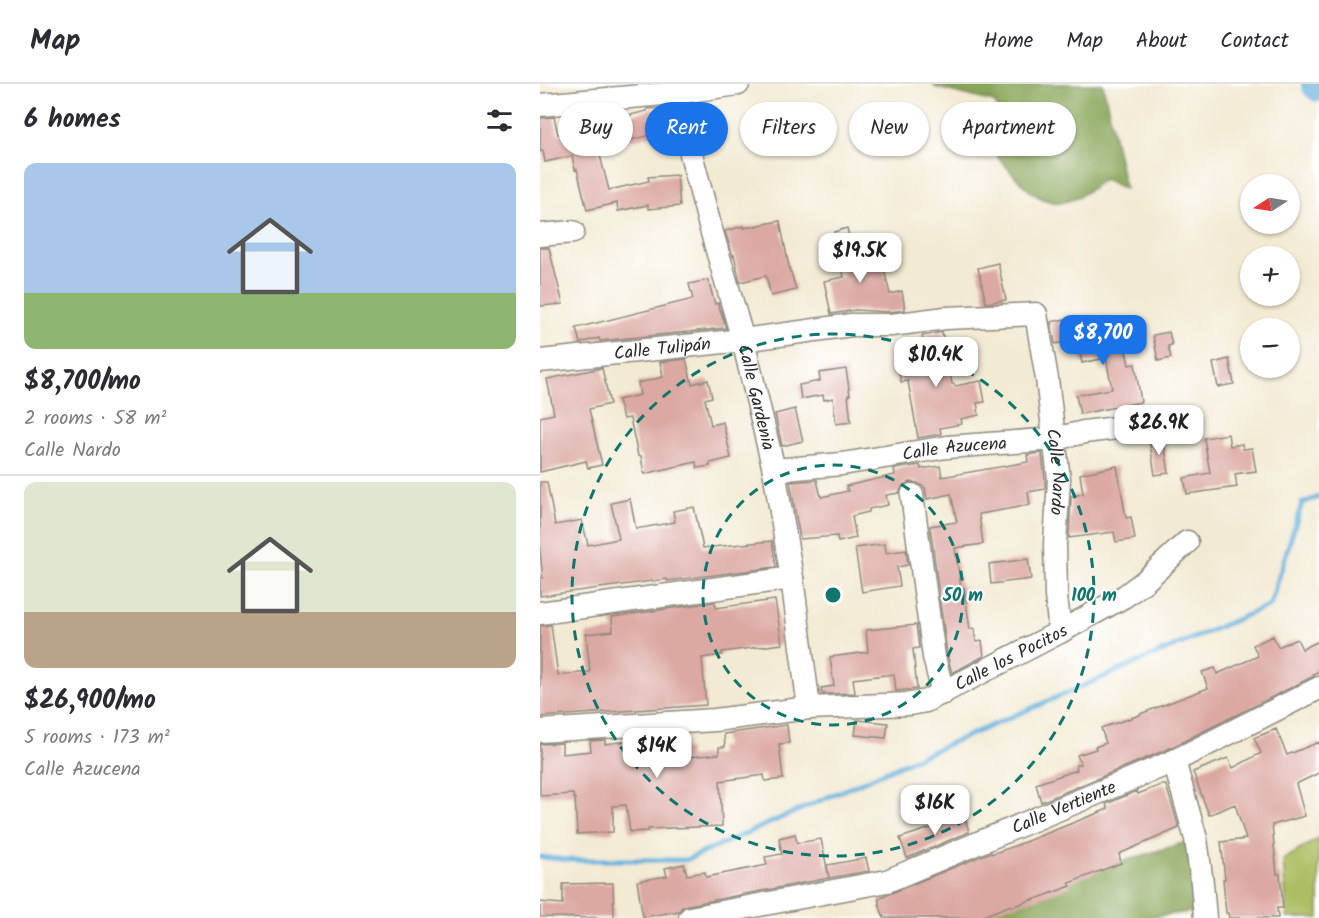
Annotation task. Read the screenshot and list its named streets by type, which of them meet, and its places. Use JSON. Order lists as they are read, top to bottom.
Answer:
{
  "streets": {
    "street": [
      "Calle Tulipán",
      "Calle Gardenia",
      "Calle Azucena",
      "Calle Nardo",
      "Calle los Pocitos",
      "Calle Vertiente"
    ]
  },
  "crossings": [
    ["Calle Tulipán", "Calle Gardenia"],
    ["Calle Tulipán", "Calle Nardo"],
    ["Calle Gardenia", "Calle Azucena"],
    ["Calle Gardenia", "Calle los Pocitos"],
    ["Calle Azucena", "Calle Nardo"],
    ["Calle Nardo", "Calle los Pocitos"]
  ],
  "north": "left",
  "page": {
    "header": "Map",
    "nav": [
      "Home",
      "Map",
      "About",
      "Contact"
    ],
    "heading": "6 homes",
    "chip": [
      "Buy",
      "Rent",
      "Filters",
      "New",
      "Apartment"
    ],
    "list": [
      {
        "name": "$8,700/mo",
        "note": "2 rooms · 58 m² · Calle Nardo"
      },
      {
        "name": "$26,900/mo",
        "note": "5 rooms · 173 m² · Calle Azucena"
      }
    ],
    "map_buttons": ["+", "−"],
    "price": [
      "$19.5K",
      "$8,700",
      "$10.4K",
      "$26.9K",
      "$14K",
      "$16K"
    ]
  },
  "rings": ["50 m", "100 m"]
}
